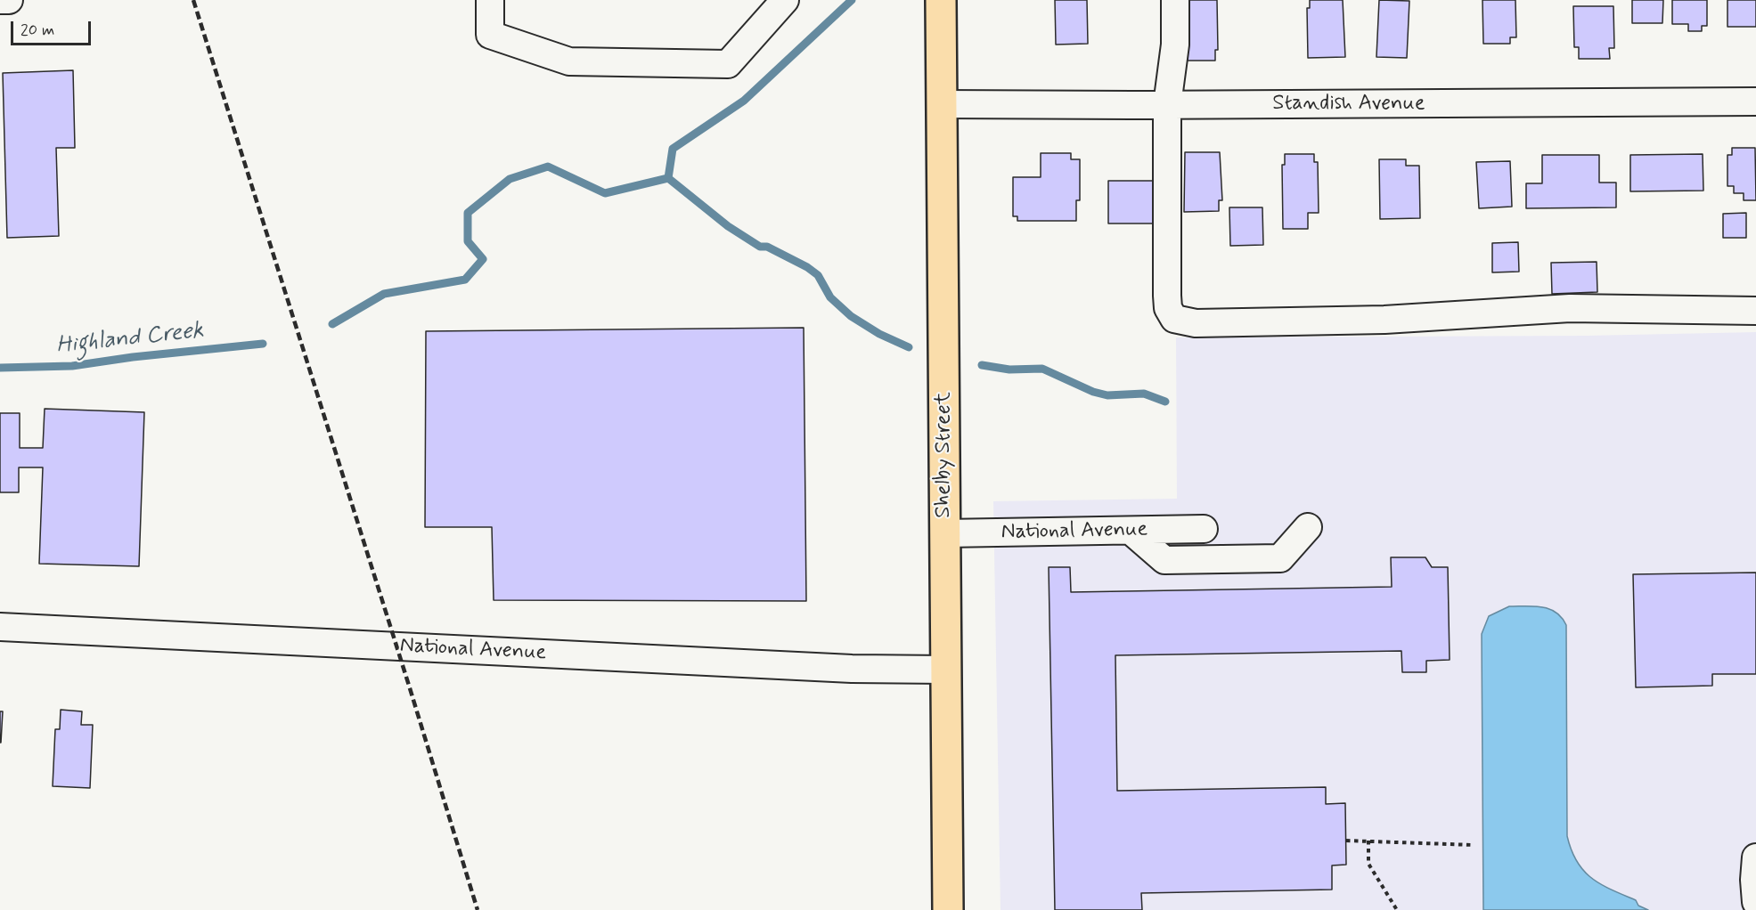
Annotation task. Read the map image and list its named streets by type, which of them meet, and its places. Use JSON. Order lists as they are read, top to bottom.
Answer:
{
  "streets": {
    "main road": ["Shelby Street"],
    "street": ["Standish Avenue", "National Avenue"]
  },
  "crossings": [
    ["Standish Avenue", "Shelby Street"],
    ["Shelby Street", "National Avenue"]
  ],
  "water": ["Highland Creek"],
  "scale_bar": "20 m"
}
